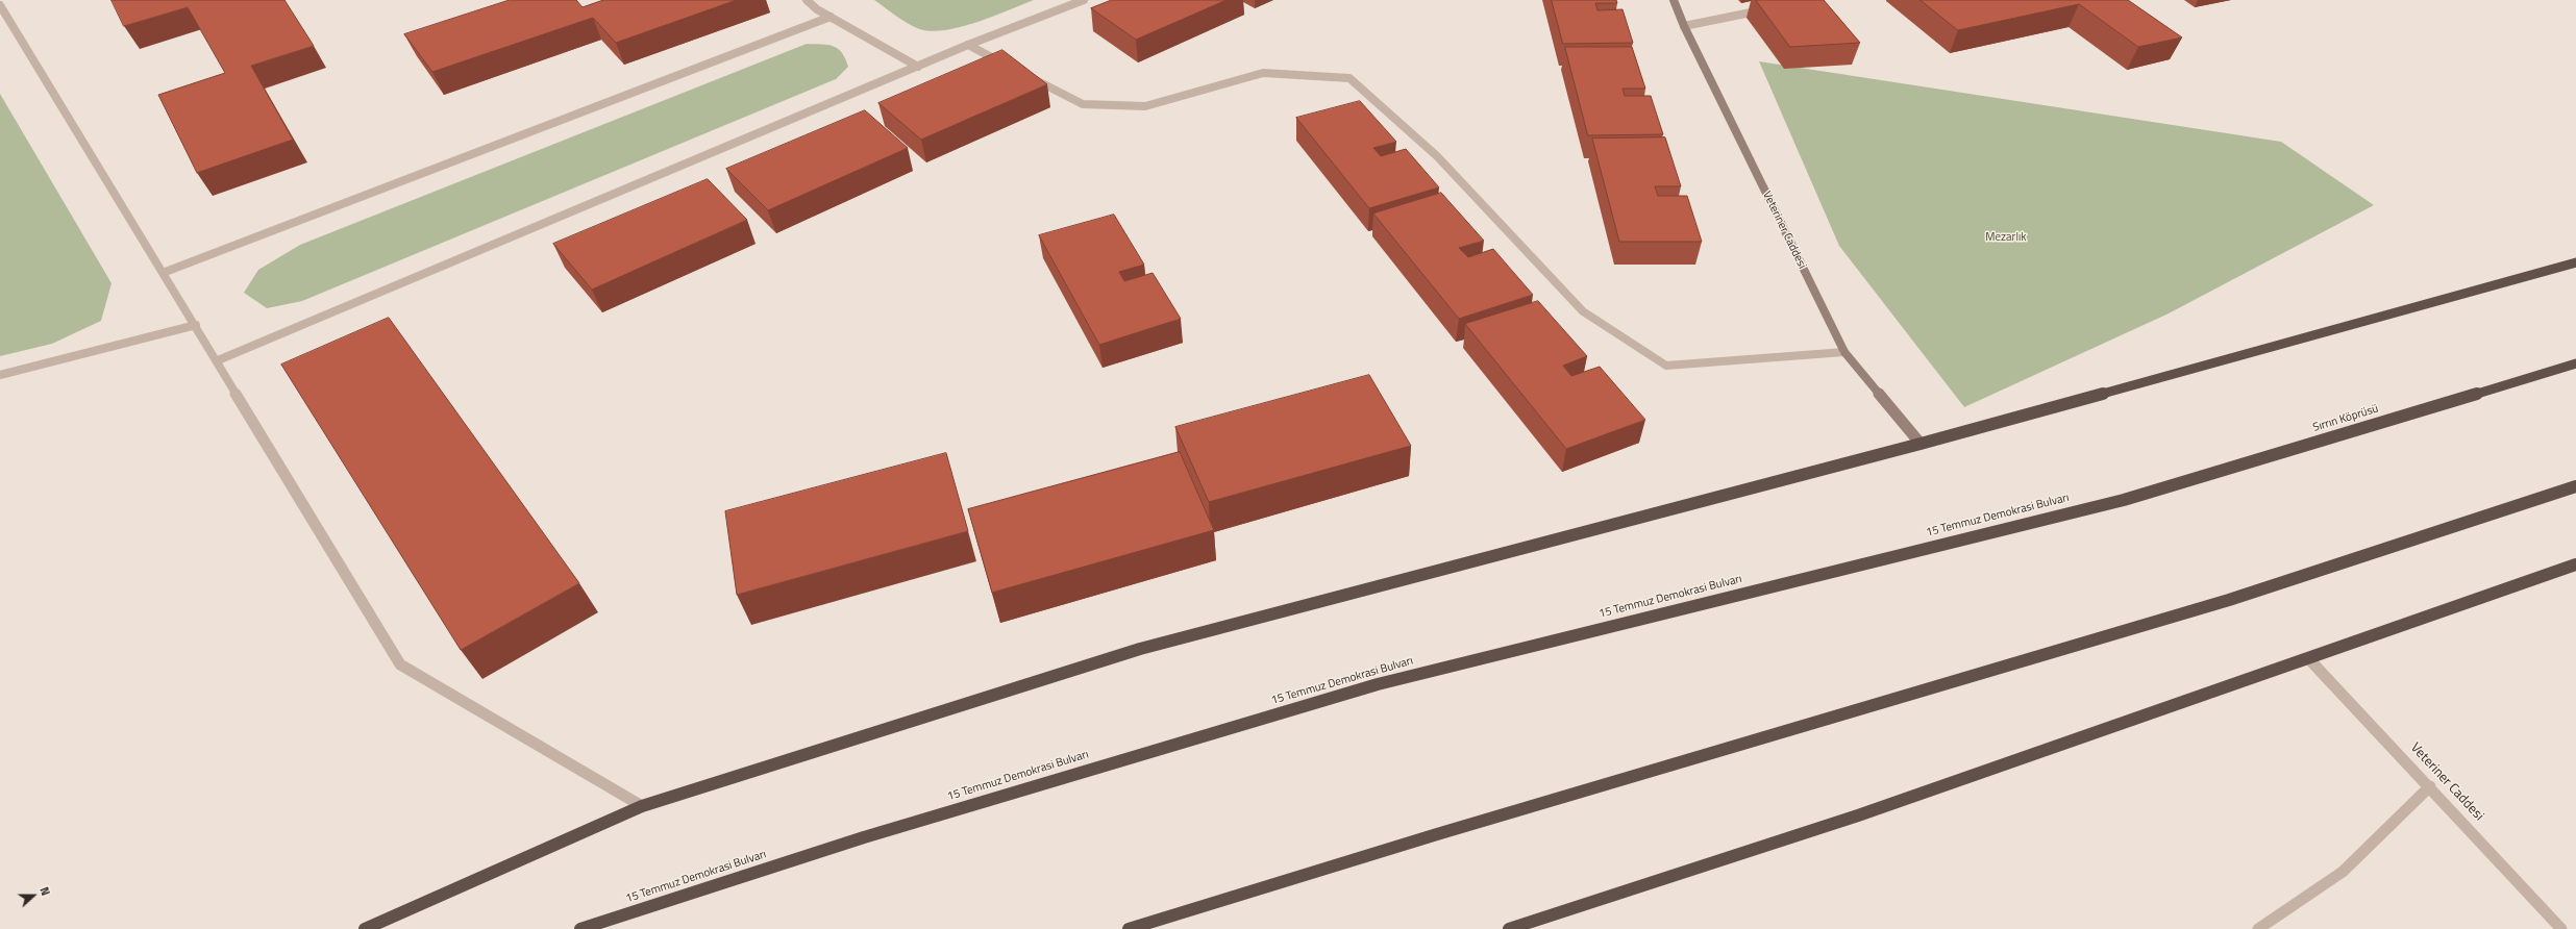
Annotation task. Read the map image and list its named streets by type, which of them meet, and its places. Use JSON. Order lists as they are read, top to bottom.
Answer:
{
  "streets": {
    "highway": ["Sırrın Köprüsü", "15 Temmuz Demokrasi Bulvarı"],
    "main road": ["Veteriner Caddesi"]
  },
  "crossings": [
    ["Sırrın Köprüsü", "15 Temmuz Demokrasi Bulvarı"]
  ],
  "parks": ["Mezarlık"],
  "north": "right"
}
